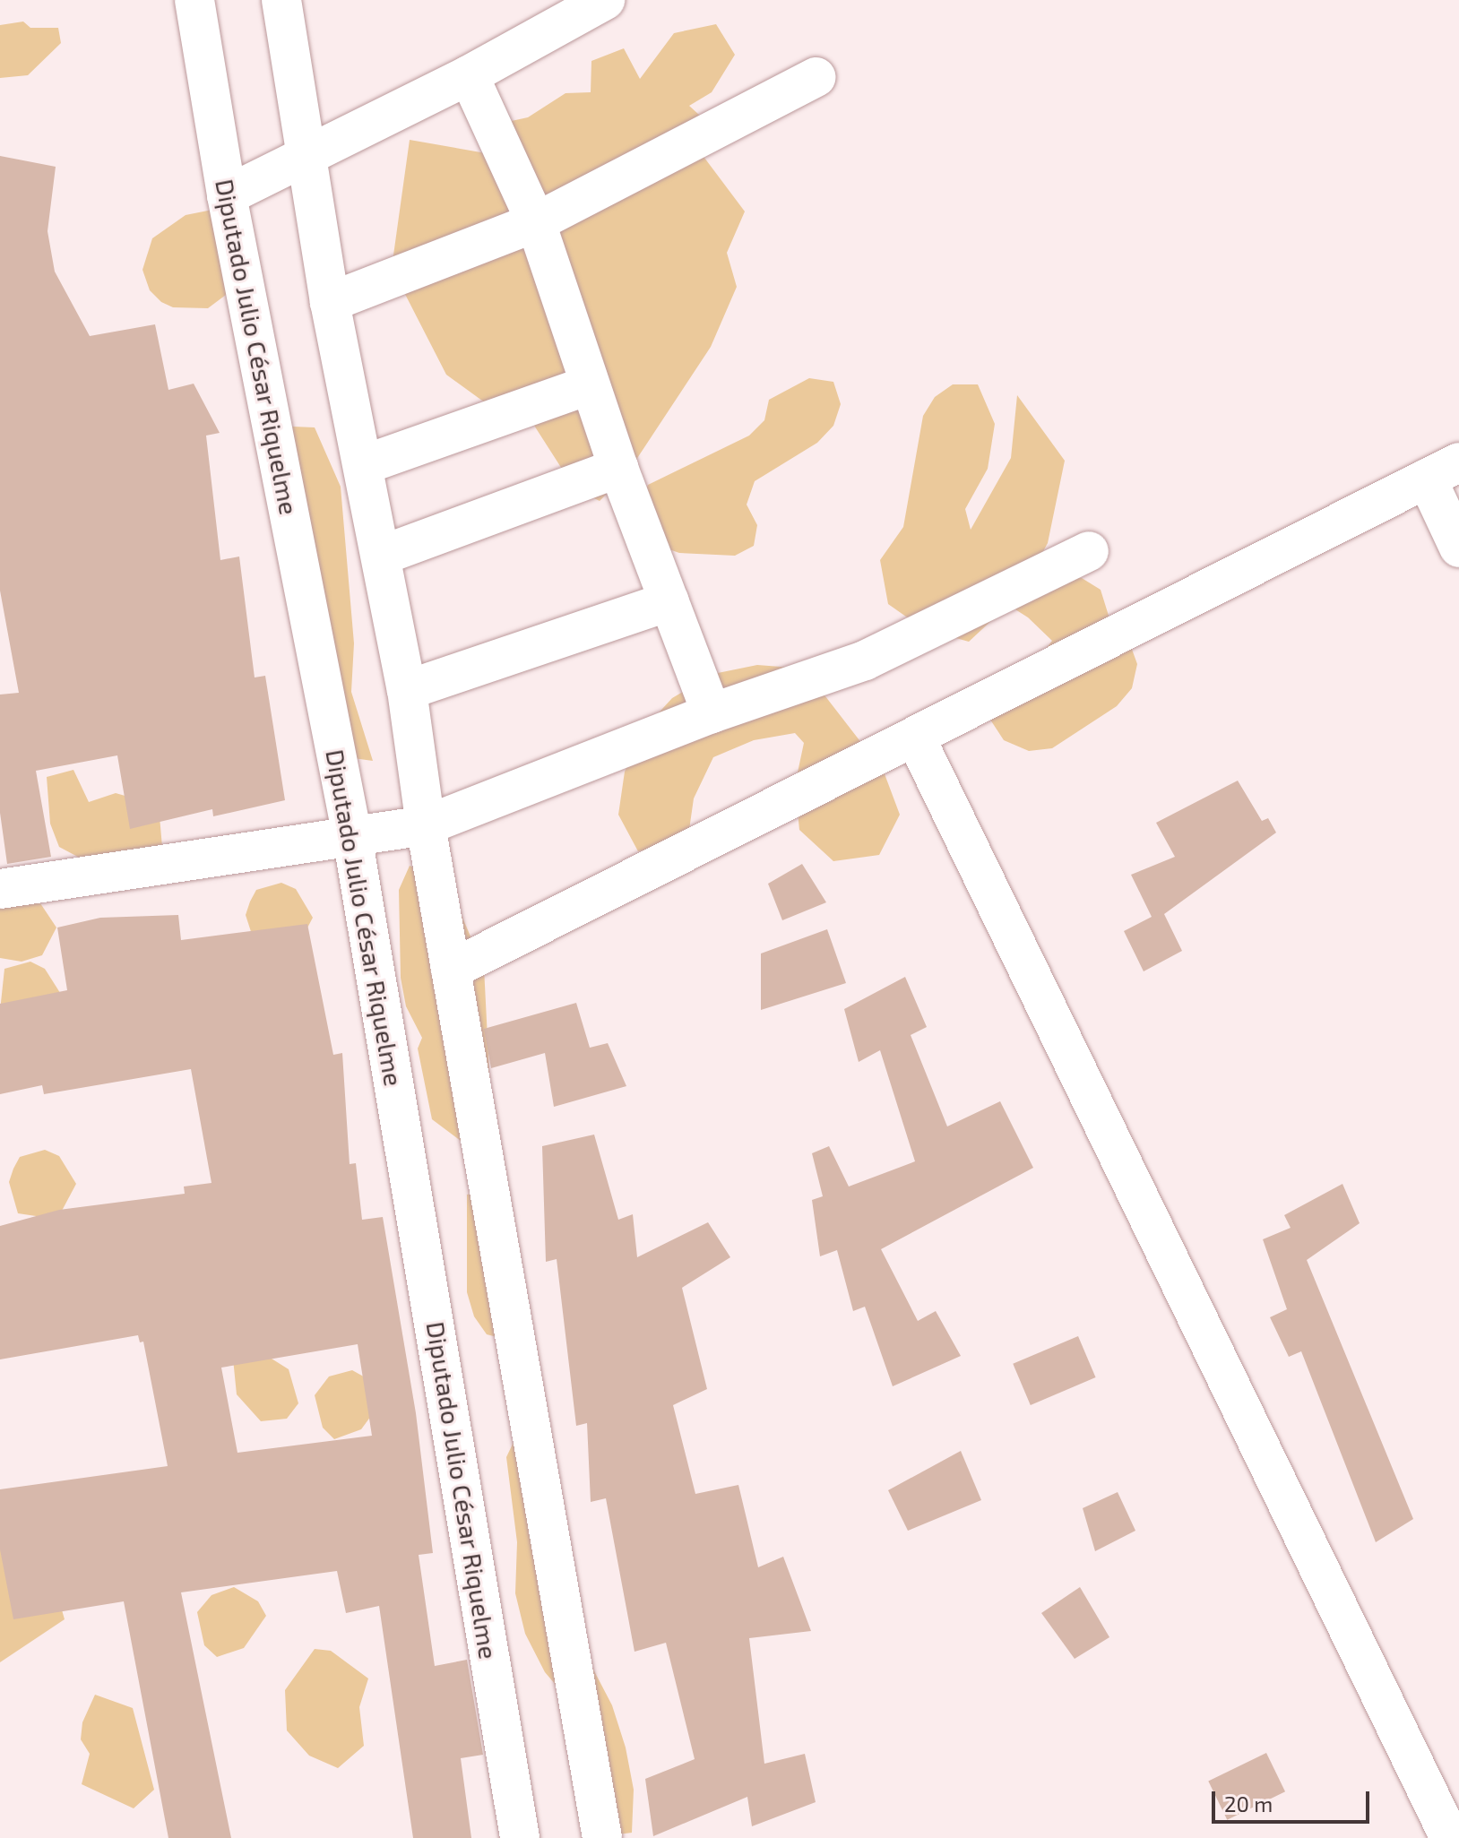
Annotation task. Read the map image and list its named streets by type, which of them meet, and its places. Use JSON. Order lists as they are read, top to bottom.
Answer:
{
  "streets": {
    "street": ["Diputado Julio César Riquelme"]
  },
  "scale_bar": "20 m"
}
